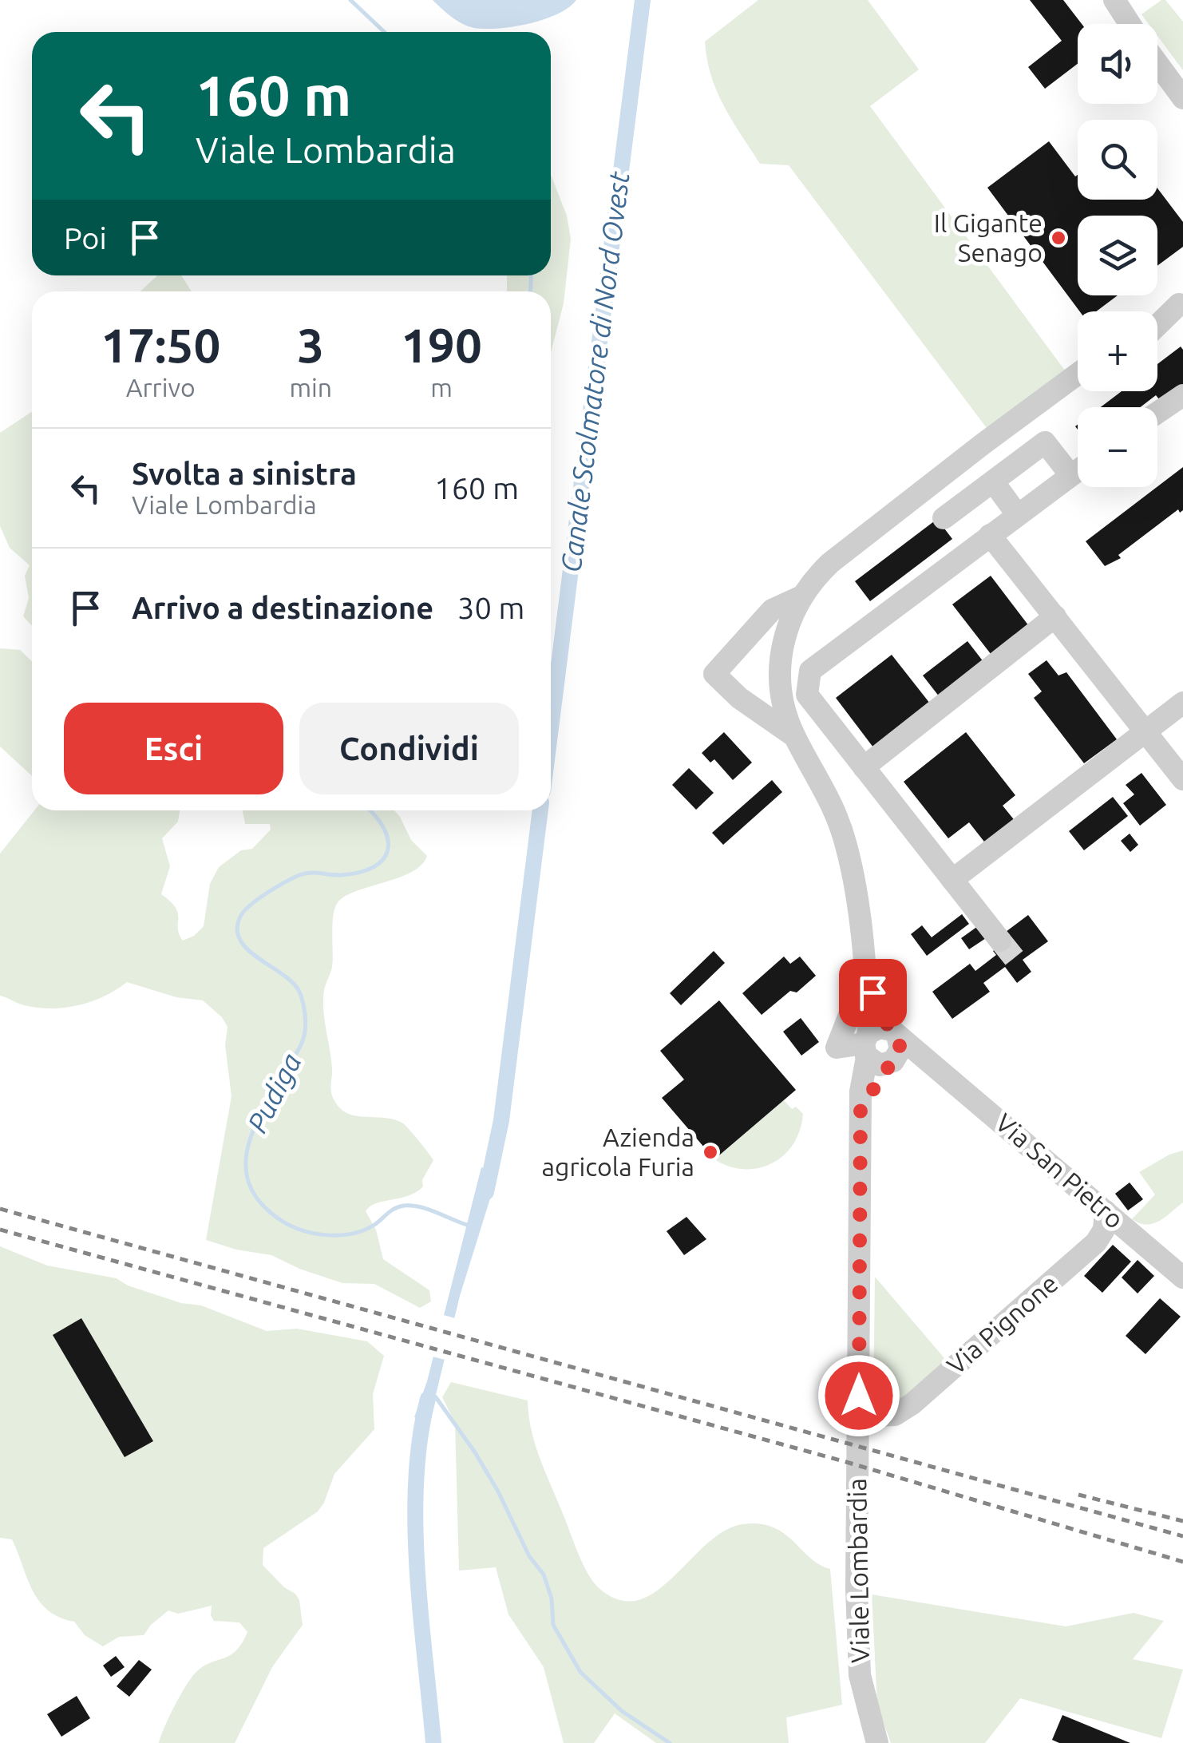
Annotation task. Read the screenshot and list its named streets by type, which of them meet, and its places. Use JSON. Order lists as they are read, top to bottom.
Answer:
{
  "streets": {
    "street": ["Via San Pietro", "Via Pignone", "Viale Lombardia"]
  },
  "crossings": [
    ["Via San Pietro", "Via Pignone"],
    ["Via San Pietro", "Viale Lombardia"]
  ],
  "water": ["Canale Scolmatore di Nord Ovest", "Pudiga"],
  "places": ["Il Gigante Senago", "Azienda agricola Furia"],
  "page": {
    "map_buttons": ["+", "−"],
    "turn": ["160 m", "Viale Lombardia"],
    "then": "Poi",
    "eta": [
      "17:50",
      "Arrivo",
      "3",
      "min",
      "190",
      "m"
    ],
    "list": [
      {
        "name": "Svolta a sinistra",
        "note": "Viale Lombardia",
        "value": "160 m"
      },
      {
        "name": "Arrivo a destinazione",
        "value": "30 m"
      }
    ],
    "buttons": ["Esci", "Condividi"]
  }
}
